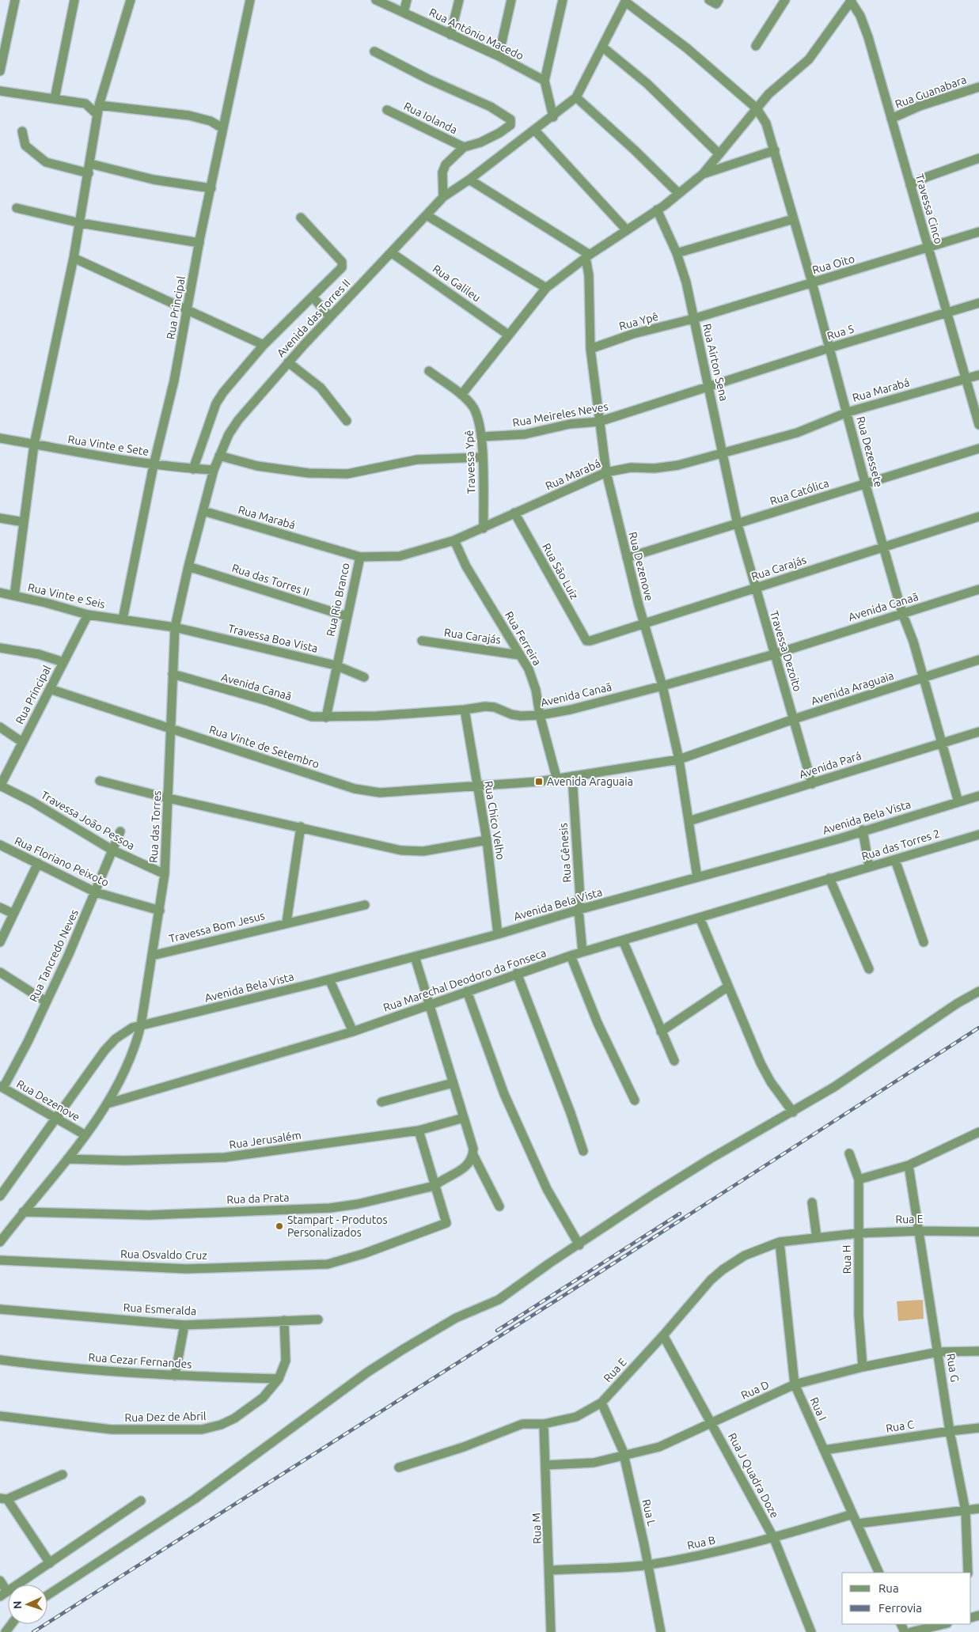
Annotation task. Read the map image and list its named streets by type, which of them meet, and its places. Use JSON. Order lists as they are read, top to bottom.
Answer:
{
  "streets": {
    "street": [
      "Rua Antônio Macedo",
      "Rua Guanabara",
      "Rua Iolanda",
      "Travessa Cinco",
      "Rua Oito",
      "Rua Galileu",
      "Rua Principal",
      "Avenida das Torres II",
      "Rua Ypê",
      "Rua 5",
      "Rua Airton Sena",
      "Rua Marabá",
      "Rua Meireles Neves",
      "Rua Vinte e Sete",
      "Rua Dezessete",
      "Travessa Ypê",
      "Rua Católica",
      "Rua Dezenove",
      "Rua Carajás",
      "Rua São Luiz",
      "Rua das Torres II",
      "Rua Vinte e Seis",
      "Rua Rio Branco",
      "Avenida Canaã",
      "Travessa Boa Vista",
      "Rua Ferreira",
      "Travessa Dezoito",
      "Avenida Araguaia",
      "Rua Vinte de Setembro",
      "Avenida Pará",
      "Avenida Bela Vista",
      "Travessa João Pessoa",
      "Rua Chico Velho",
      "Rua das Torres",
      "Rua das Torres 2",
      "Rua Gênesis",
      "Rua Floriano Peixoto",
      "Travessa Bom Jesus",
      "Rua Tancredo Neves",
      "Rua Marechal Deodoro da Fonseca",
      "Rua Jerusalém",
      "Rua da Prata",
      "Rua E",
      "Rua Osvaldo Cruz",
      "Rua H",
      "Rua Esmeralda",
      "Rua Cezar Fernandes",
      "Rua G",
      "Rua D",
      "Rua I",
      "Rua Dez de Abril",
      "Rua C",
      "Rua J Quadra Doze",
      "Rua L",
      "Rua M",
      "Rua B"
    ]
  },
  "crossings": [
    ["Rua Guanabara", "Travessa Cinco"],
    ["Travessa Cinco", "Rua Oito"],
    ["Travessa Cinco", "Rua 5"],
    ["Travessa Cinco", "Rua Marabá"],
    ["Rua Oito", "Rua Ypê"],
    ["Rua Oito", "Rua Airton Sena"],
    ["Rua Oito", "Rua Dezessete"],
    ["Rua Galileu", "Avenida das Torres II"],
    ["Rua Principal", "Rua Vinte e Sete"],
    ["Rua Principal", "Rua Vinte e Seis"],
    ["Rua Principal", "Rua Vinte de Setembro"],
    ["Rua Principal", "Travessa João Pessoa"],
    ["Avenida das Torres II", "Rua Marabá"],
    ["Avenida das Torres II", "Rua Vinte e Sete"],
    ["Avenida das Torres II", "Rua das Torres II"],
    ["Avenida das Torres II", "Rua Vinte e Seis"],
    ["Avenida das Torres II", "Travessa Boa Vista"],
    ["Avenida das Torres II", "Rua das Torres"],
    ["Rua Ypê", "Rua Airton Sena"],
    ["Rua Ypê", "Rua Dezenove"],
    ["Rua 5", "Rua Airton Sena"],
    ["Rua 5", "Rua Meireles Neves"],
    ["Rua 5", "Rua Dezessete"],
    ["Rua Airton Sena", "Rua Marabá"],
    ["Rua Airton Sena", "Rua Meireles Neves"],
    ["Rua Airton Sena", "Rua Católica"],
    ["Rua Airton Sena", "Travessa Dezoito"],
    ["Rua Marabá", "Rua Dezessete"],
    ["Rua Marabá", "Travessa Ypê"],
    ["Rua Marabá", "Rua Dezenove"],
    ["Rua Marabá", "Rua São Luiz"],
    ["Rua Marabá", "Rua Rio Branco"],
    ["Rua Marabá", "Rua Ferreira"],
    ["Rua Meireles Neves", "Travessa Ypê"],
    ["Rua Meireles Neves", "Rua Dezenove"],
    ["Rua Dezessete", "Rua Católica"],
    ["Rua Dezessete", "Rua Carajás"],
    ["Rua Dezessete", "Avenida Canaã"],
    ["Rua Dezessete", "Avenida Araguaia"],
    ["Rua Dezessete", "Avenida Pará"],
    ["Rua Dezessete", "Avenida Bela Vista"],
    ["Rua Católica", "Rua Dezenove"],
    ["Rua Católica", "Travessa Dezoito"],
    ["Rua Dezenove", "Rua Carajás"],
    ["Rua Dezenove", "Avenida Canaã"],
    ["Rua Dezenove", "Avenida Araguaia"],
    ["Rua Dezenove", "Avenida Pará"],
    ["Rua Dezenove", "Avenida Bela Vista"],
    ["Rua Dezenove", "Rua das Torres"],
    ["Rua Dezenove", "Rua Tancredo Neves"],
    ["Rua Carajás", "Rua São Luiz"],
    ["Rua Carajás", "Rua Ferreira"],
    ["Rua Carajás", "Travessa Dezoito"],
    ["Rua das Torres II", "Rua Rio Branco"],
    ["Rua Vinte e Seis", "Travessa Boa Vista"],
    ["Rua Vinte e Seis", "Rua das Torres"],
    ["Rua Rio Branco", "Avenida Canaã"],
    ["Rua Rio Branco", "Travessa Boa Vista"],
    ["Avenida Canaã", "Rua Ferreira"],
    ["Avenida Canaã", "Travessa Dezoito"],
    ["Avenida Canaã", "Rua Chico Velho"],
    ["Avenida Canaã", "Rua das Torres"],
    ["Travessa Boa Vista", "Rua das Torres"],
    ["Rua Ferreira", "Avenida Araguaia"],
    ["Travessa Dezoito", "Avenida Araguaia"],
    ["Travessa Dezoito", "Avenida Pará"],
    ["Avenida Araguaia", "Rua Vinte de Setembro"],
    ["Avenida Araguaia", "Rua Chico Velho"],
    ["Avenida Araguaia", "Rua Gênesis"],
    ["Rua Vinte de Setembro", "Rua Chico Velho"],
    ["Rua Vinte de Setembro", "Rua das Torres"],
    ["Avenida Bela Vista", "Rua Chico Velho"],
    ["Avenida Bela Vista", "Rua das Torres"],
    ["Avenida Bela Vista", "Rua Gênesis"],
    ["Travessa João Pessoa", "Rua das Torres"],
    ["Travessa João Pessoa", "Rua Tancredo Neves"],
    ["Rua das Torres", "Rua Floriano Peixoto"],
    ["Rua das Torres", "Travessa Bom Jesus"],
    ["Rua das Torres", "Rua Marechal Deodoro da Fonseca"],
    ["Rua das Torres", "Rua Jerusalém"],
    ["Rua das Torres", "Rua da Prata"],
    ["Rua das Torres 2", "Rua Marechal Deodoro da Fonseca"],
    ["Rua Gênesis", "Rua Marechal Deodoro da Fonseca"],
    ["Rua Floriano Peixoto", "Rua Tancredo Neves"],
    ["Rua da Prata", "Rua Osvaldo Cruz"],
    ["Rua E", "Rua H"],
    ["Rua E", "Rua G"],
    ["Rua E", "Rua I"],
    ["Rua E", "Rua J Quadra Doze"],
    ["Rua E", "Rua L"],
    ["Rua E", "Rua M"],
    ["Rua H", "Rua D"],
    ["Rua Esmeralda", "Rua Dez de Abril"],
    ["Rua Cezar Fernandes", "Rua Dez de Abril"],
    ["Rua G", "Rua D"],
    ["Rua G", "Rua C"],
    ["Rua D", "Rua I"],
    ["Rua D", "Rua J Quadra Doze"],
    ["Rua D", "Rua L"],
    ["Rua D", "Rua M"],
    ["Rua I", "Rua C"],
    ["Rua I", "Rua B"],
    ["Rua J Quadra Doze", "Rua B"],
    ["Rua L", "Rua B"],
    ["Rua M", "Rua B"]
  ],
  "places": {
    "transit": ["Avenida Araguaia"],
    "other": ["Stampart - Produtos Personalizados"]
  },
  "legend": ["Rua", "Ferrovia"],
  "north": "left"
}
